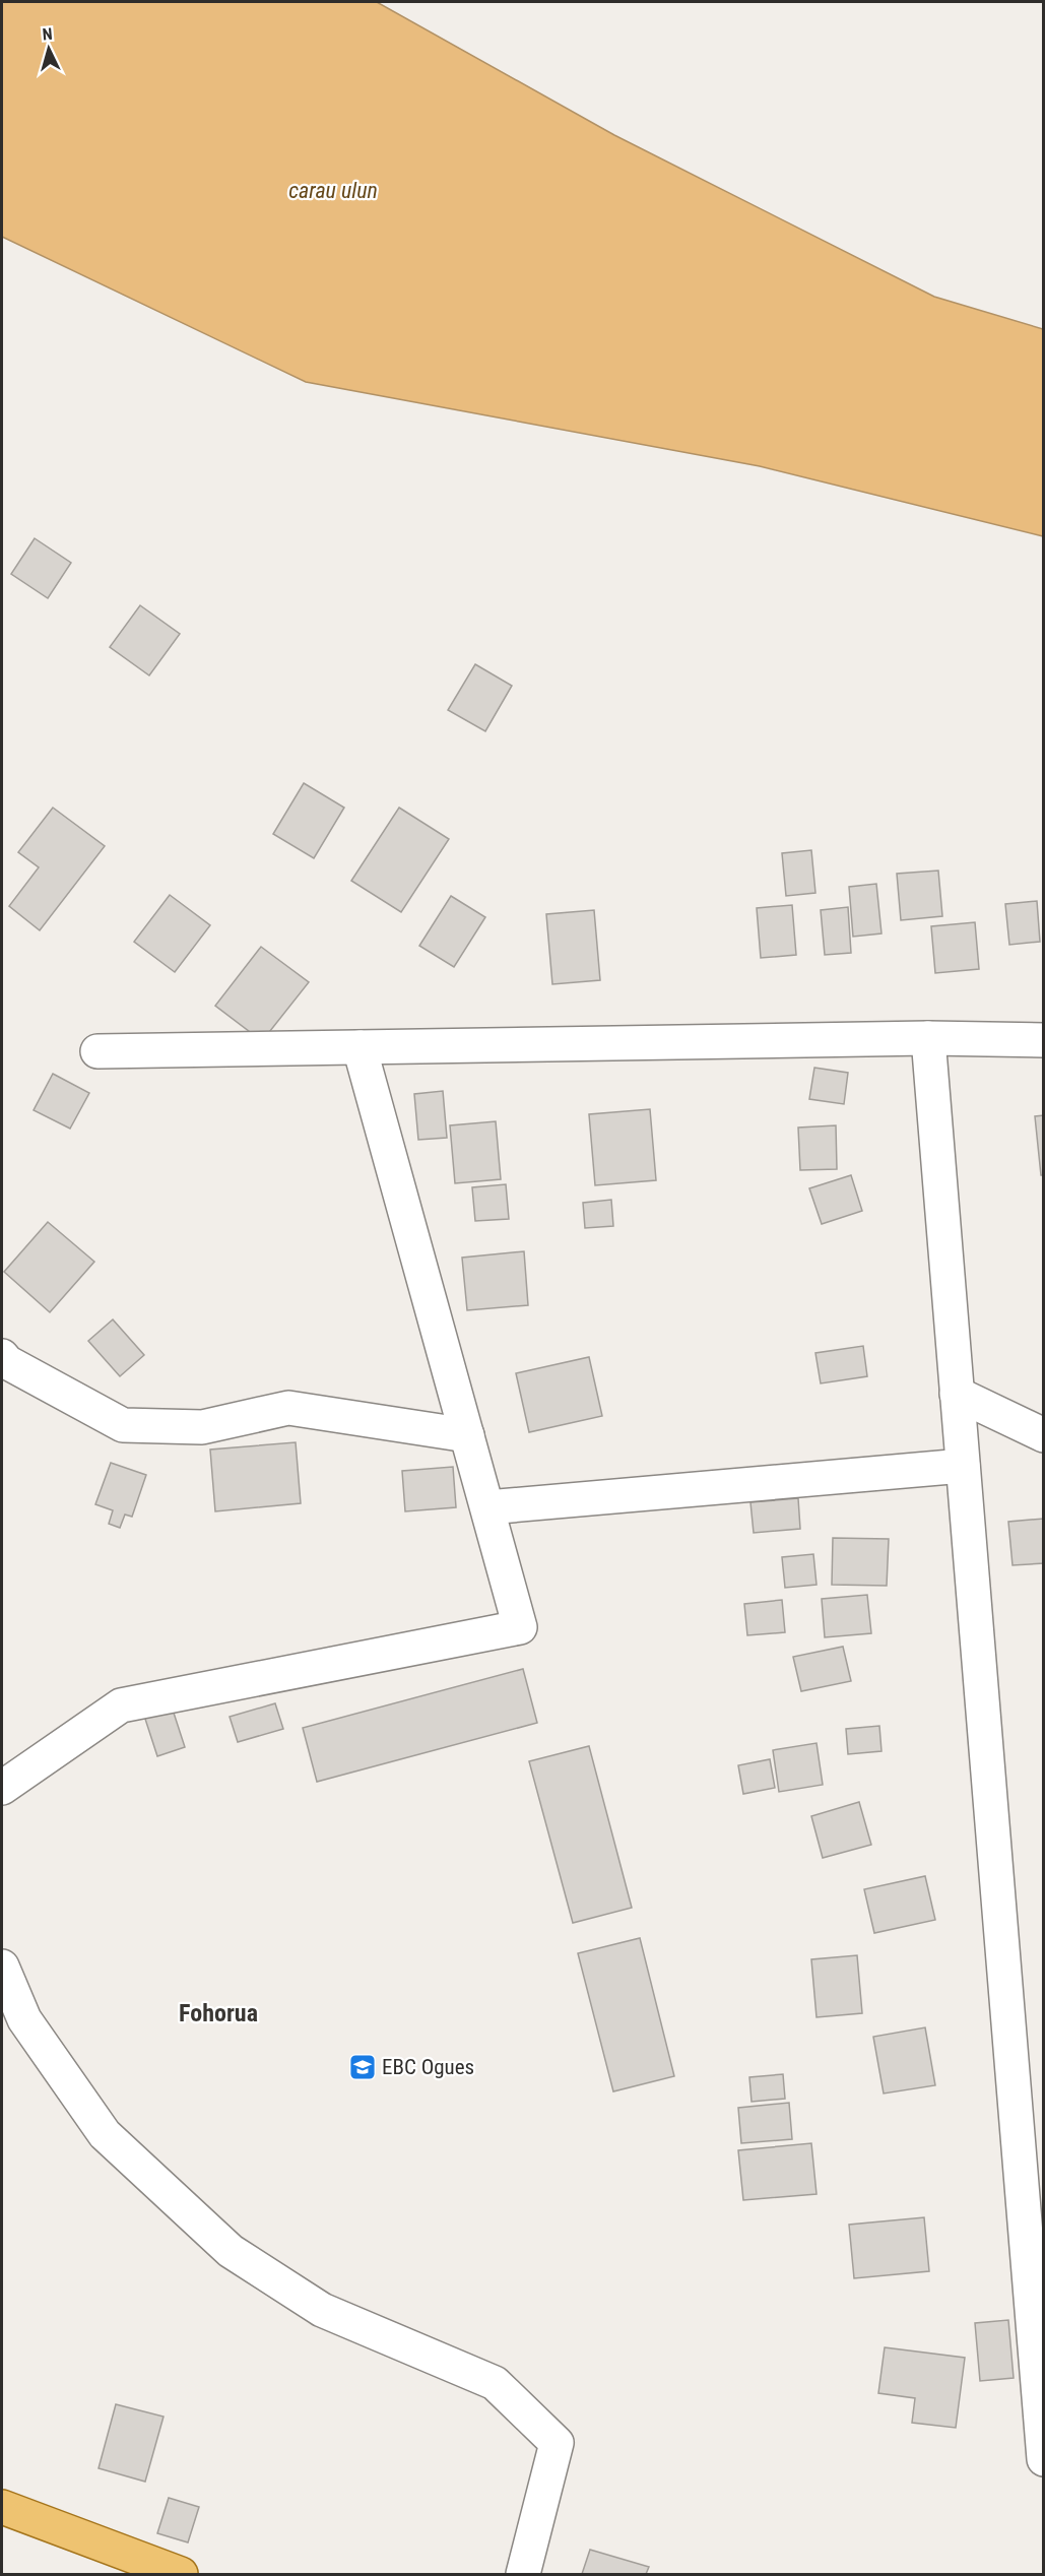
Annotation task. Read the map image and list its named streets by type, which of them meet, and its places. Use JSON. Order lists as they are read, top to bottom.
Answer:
{
  "districts": ["Fohorua"],
  "water": ["carau ulun"],
  "places": {
    "school or university": ["EBC Ogues"]
  },
  "north": "top"
}
